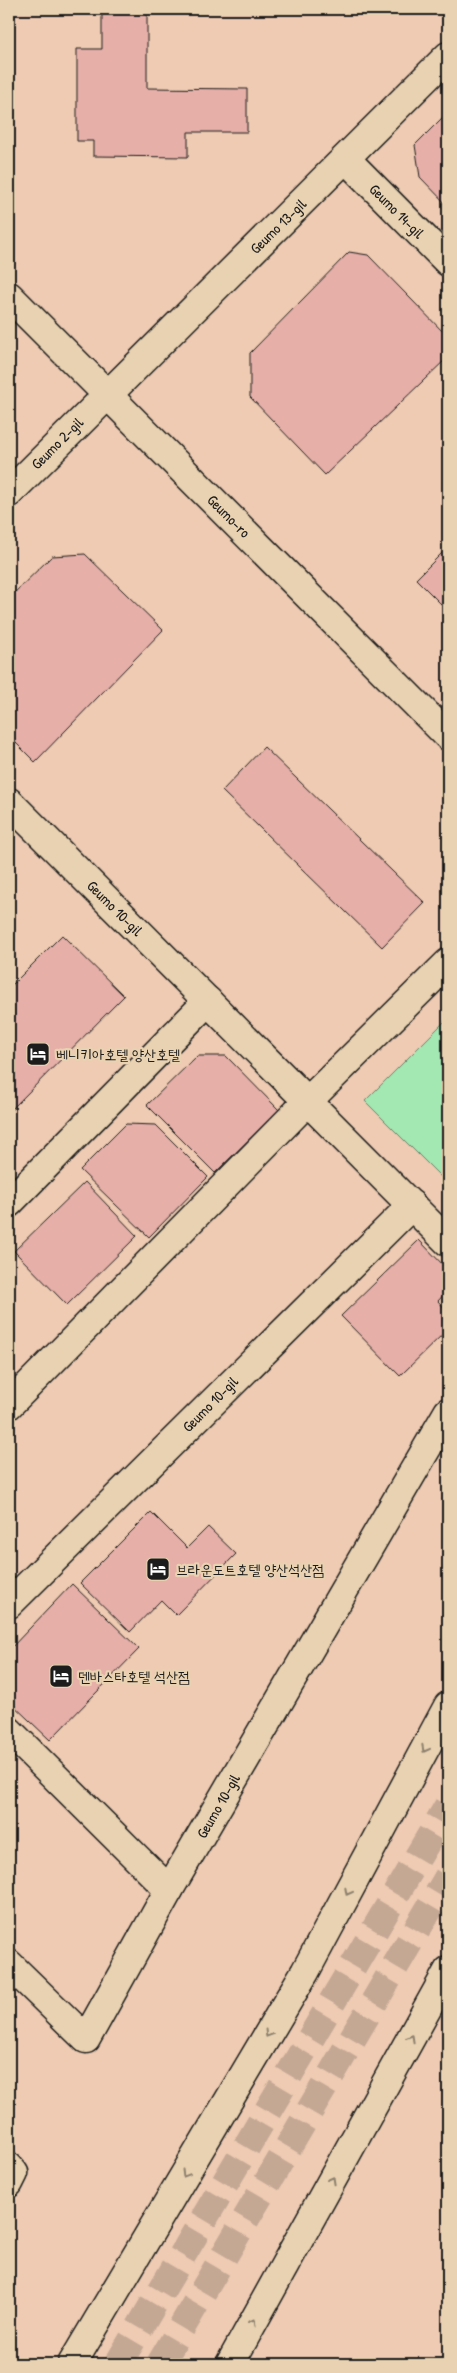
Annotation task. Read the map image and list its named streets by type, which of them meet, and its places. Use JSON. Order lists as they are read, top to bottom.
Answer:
{
  "streets": {
    "street": [
      "Geumo 14-gil",
      "Geumo 13-gil",
      "Geumo 2-gil",
      "Geumo-ro",
      "Geumo 10-gil"
    ]
  },
  "crossings": [
    ["Geumo 14-gil", "Geumo 13-gil"],
    ["Geumo 13-gil", "Geumo 2-gil"],
    ["Geumo 13-gil", "Geumo-ro"],
    ["Geumo 2-gil", "Geumo-ro"]
  ],
  "places": {
    "hotel": ["베니키아호텔 양산호텔", "브라운도트호텔 양산석산점", "덴바스타호텔 석산점"]
  }
}
